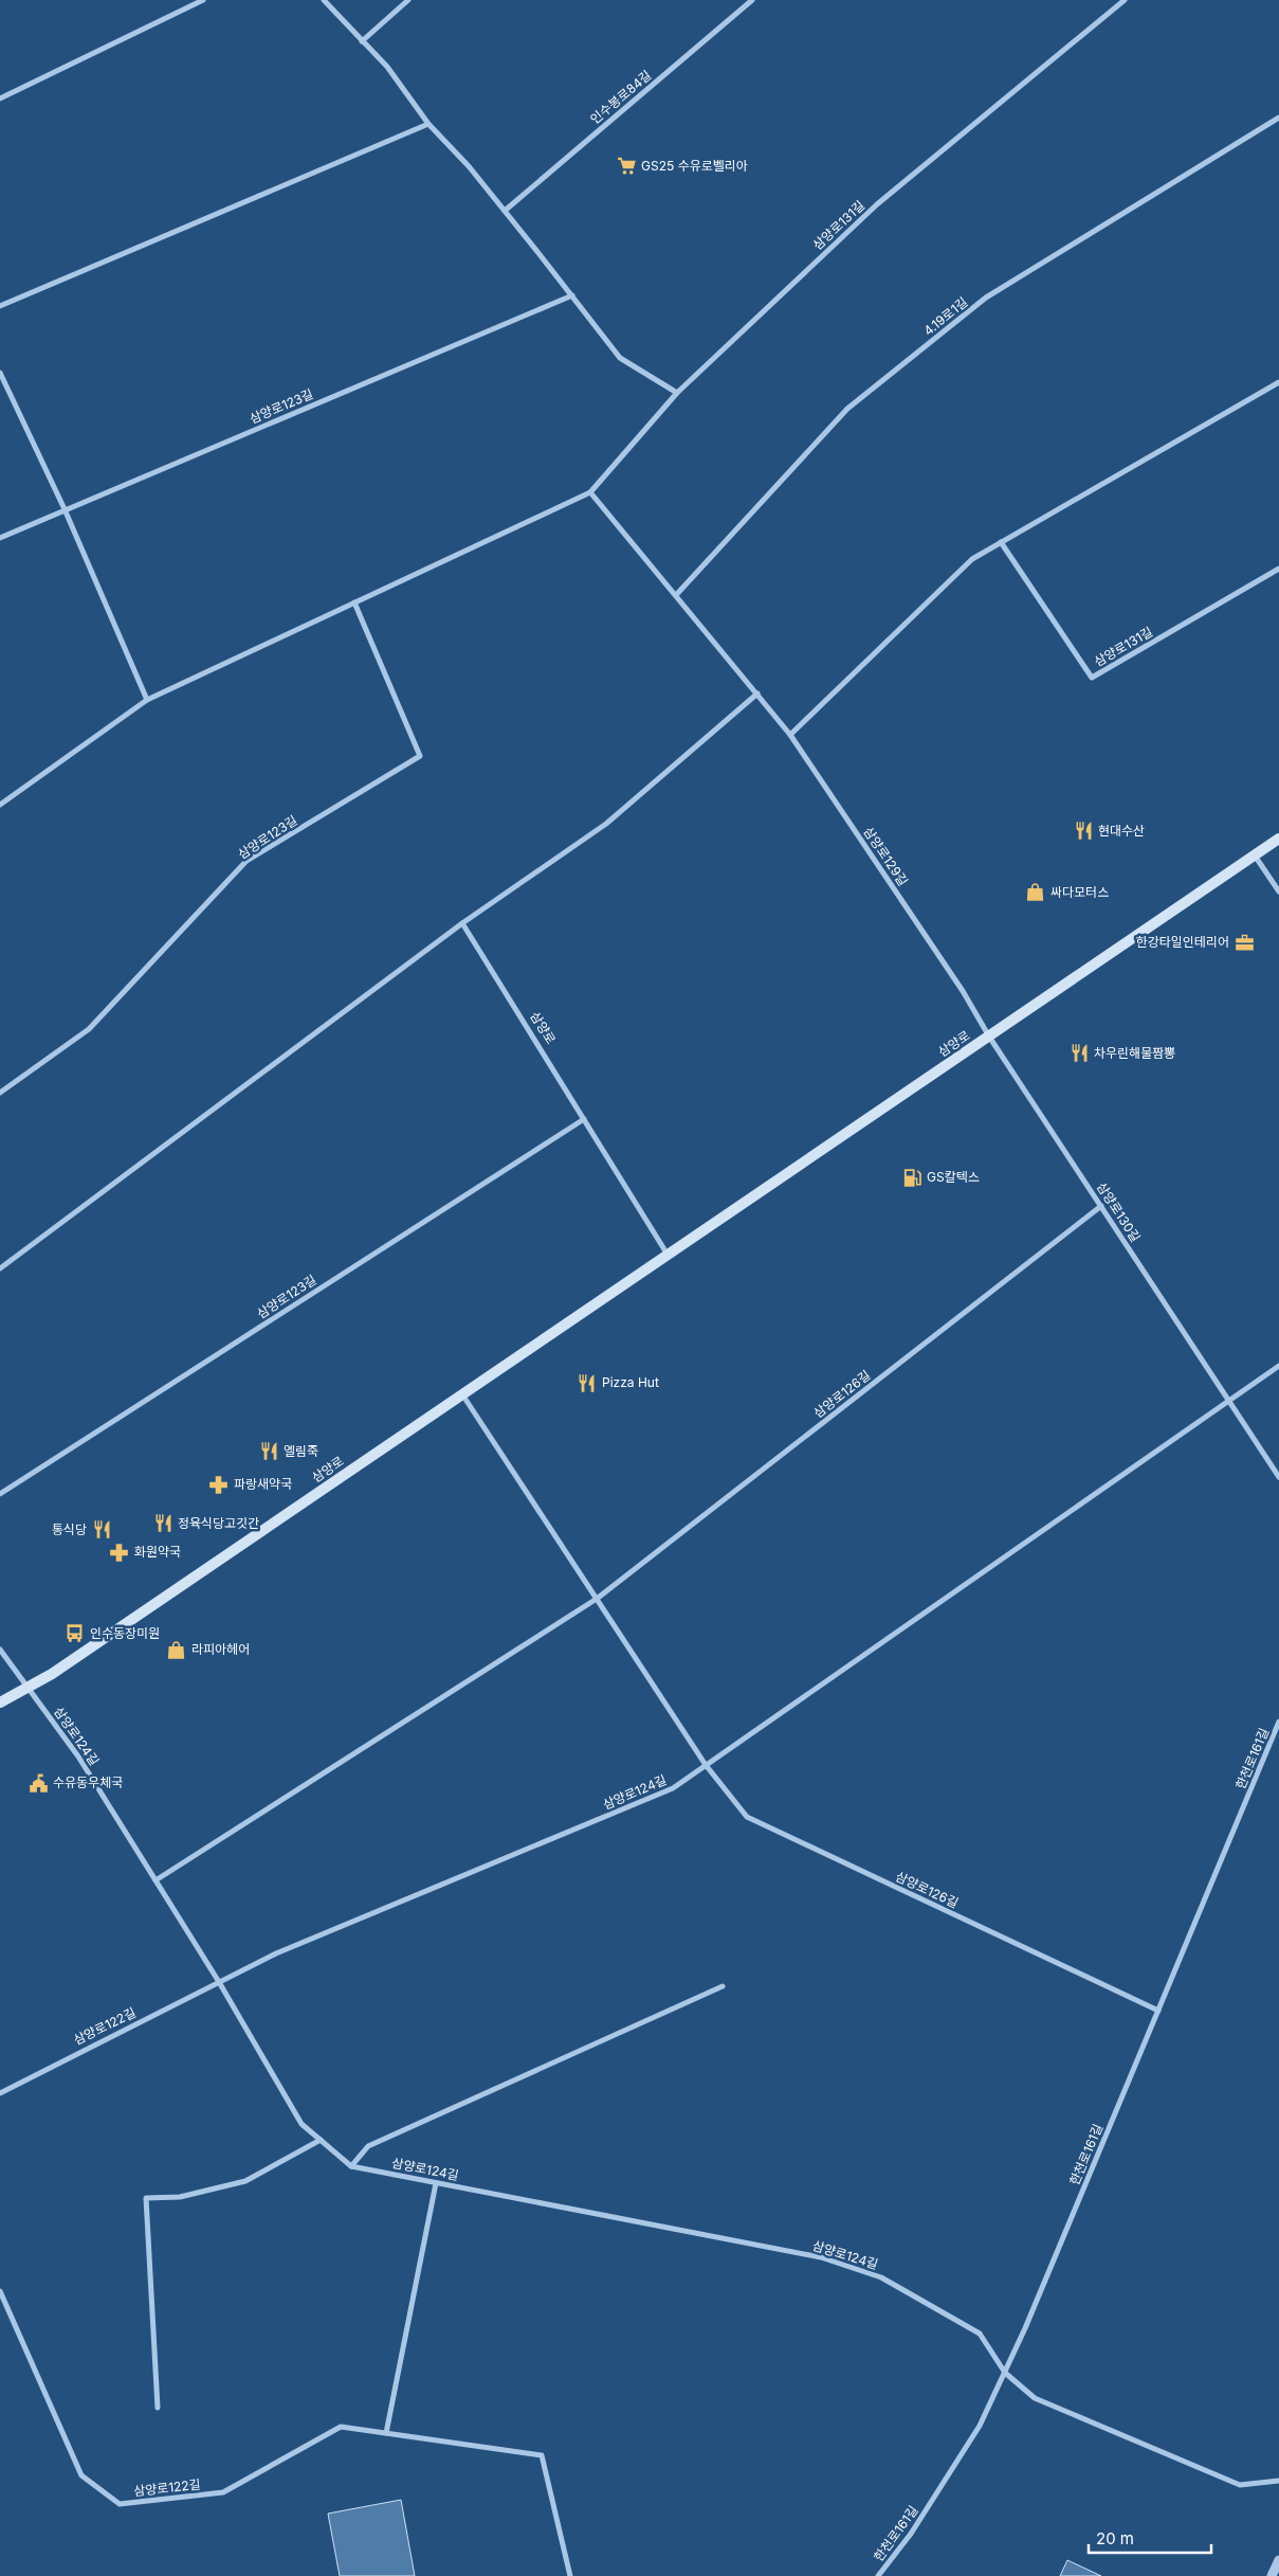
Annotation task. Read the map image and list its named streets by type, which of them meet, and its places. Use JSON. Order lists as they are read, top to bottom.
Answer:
{
  "streets": {
    "main road": ["삼양로"],
    "street": [
      "인수봉로84길",
      "삼양로131길",
      "4.19로1길",
      "삼양로123길",
      "삼양로129길",
      "삼양로130길",
      "삼양로126길",
      "삼양로124길",
      "한천로161길",
      "삼양로122길"
    ]
  },
  "crossings": [
    ["삼양로131길", "삼양로129길"],
    ["4.19로1길", "삼양로129길"],
    ["삼양로123길", "삼양로"],
    ["삼양로129길", "삼양로"],
    ["삼양로129길", "삼양로130길"],
    ["삼양로", "삼양로130길"],
    ["삼양로", "삼양로126길"],
    ["삼양로", "삼양로124길"],
    ["삼양로130길", "삼양로126길"],
    ["삼양로126길", "삼양로124길"],
    ["삼양로126길", "한천로161길"],
    ["삼양로124길", "한천로161길"],
    ["삼양로124길", "삼양로122길"]
  ],
  "places": {
    "supermarket": ["GS25 수유로벨리아"],
    "restaurant": [
      "현대수산",
      "차우린해물짬뽕",
      "Pizza Hut",
      "엘림죽",
      "정육식당고깃간",
      "통식당"
    ],
    "shop": ["싸다모터스", "라피아헤어"],
    "office": ["한강타일인테리어"],
    "fuel station": ["GS칼텍스"],
    "pharmacy": ["파랑새약국", "화원약국"],
    "bus stop": ["인수동장미원"],
    "public building": ["수유동우체국"]
  },
  "scale_bar": "20 m"
}
